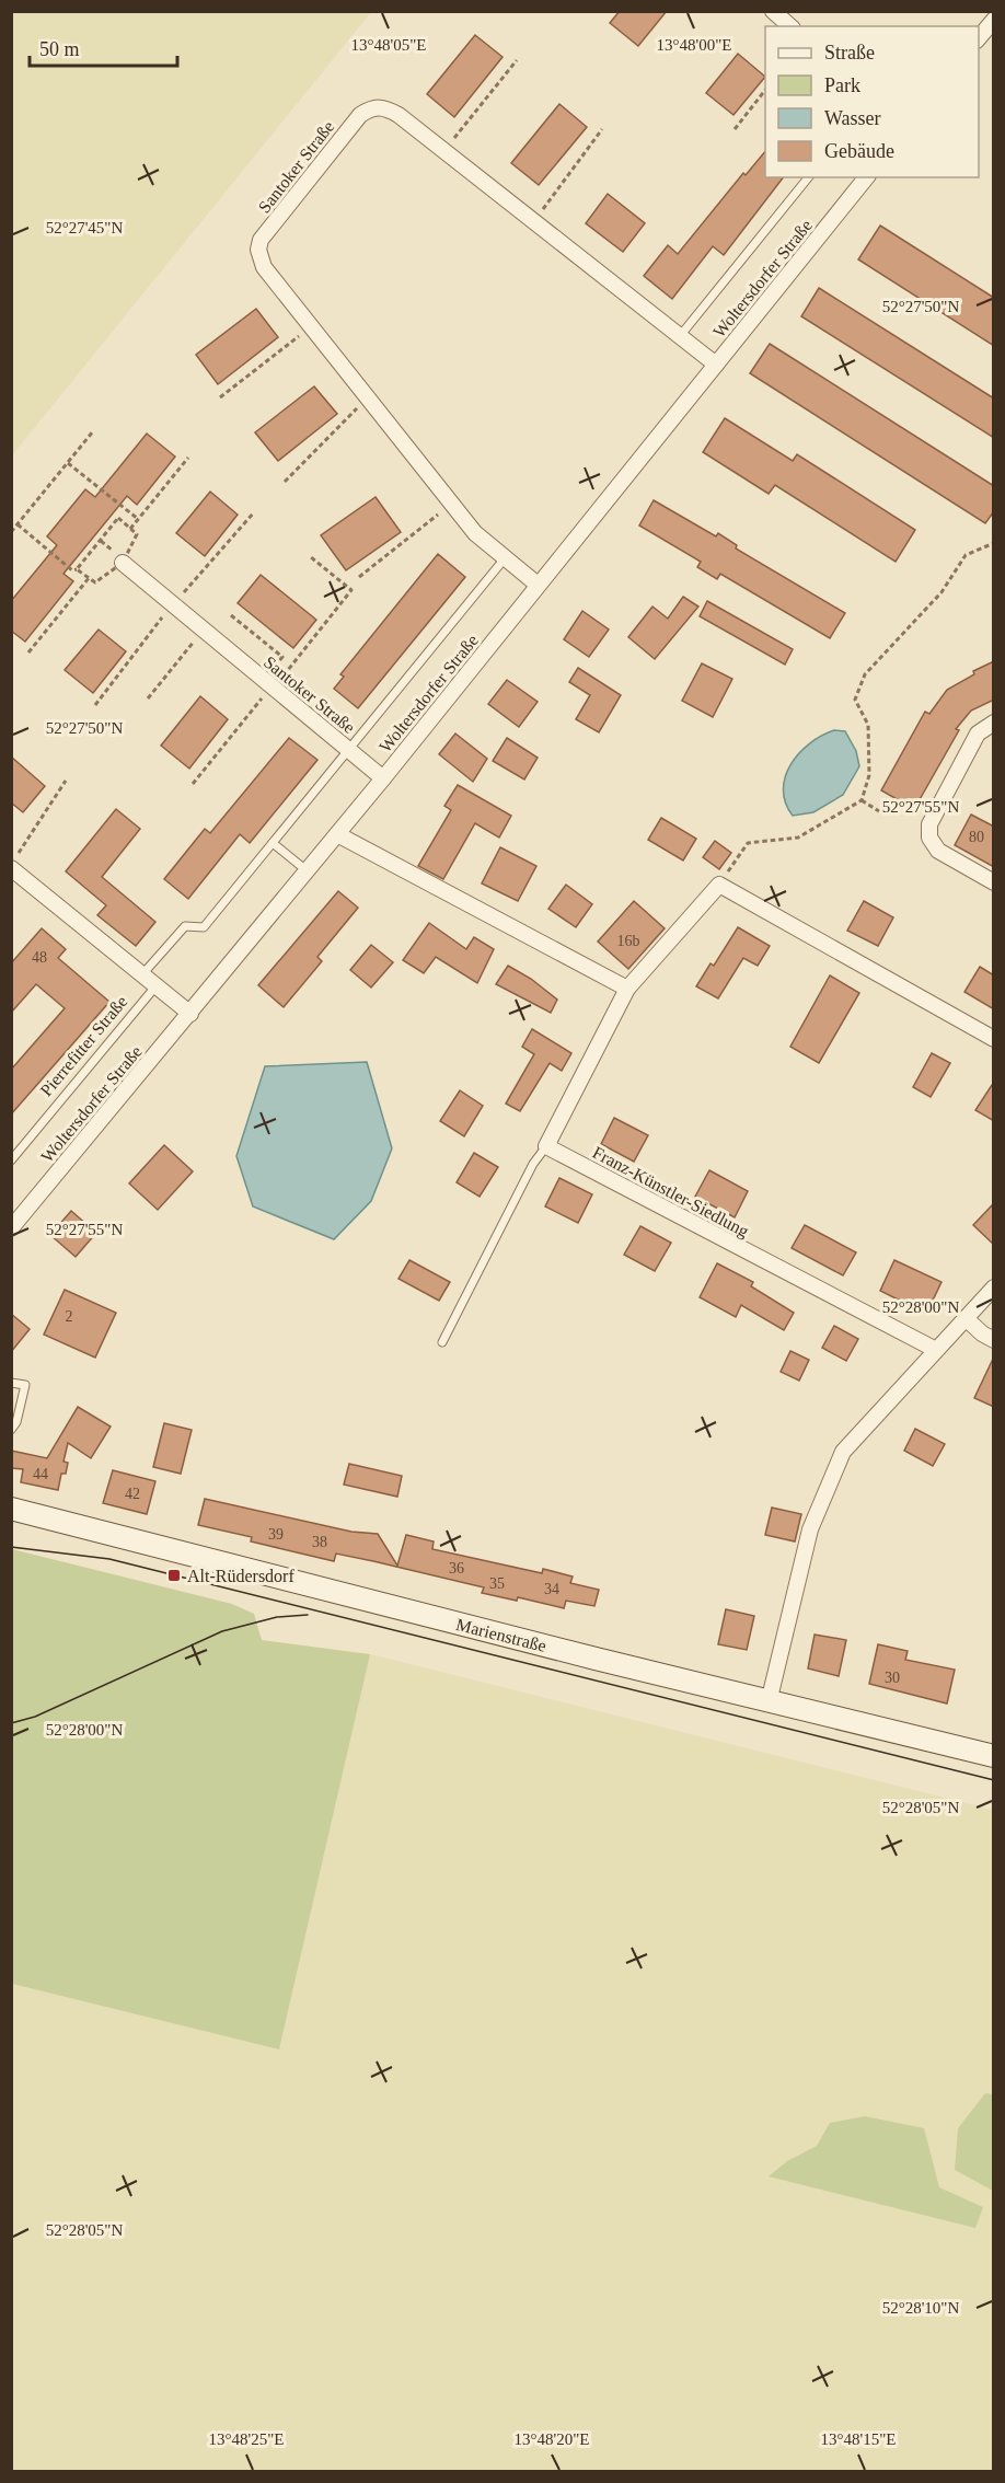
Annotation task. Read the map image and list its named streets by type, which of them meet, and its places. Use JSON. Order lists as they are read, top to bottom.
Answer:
{
  "streets": {
    "street": [
      "Santoker Straße",
      "Woltersdorfer Straße",
      "Franz-Künstler-Siedlung",
      "Marienstraße"
    ],
    "lane": ["Pierrefitter Straße"]
  },
  "crossings": [
    ["Santoker Straße", "Woltersdorfer Straße"]
  ],
  "places": {
    "transit": ["Alt-Rüdersdorf"]
  },
  "house_numbers": [
    "80",
    "16b",
    "48",
    "2",
    "44",
    "42",
    "39",
    "38",
    "36",
    "35",
    "34",
    "30"
  ],
  "legend": [
    "Straße",
    "Park",
    "Wasser",
    "Gebäude"
  ],
  "scale_bar": "50 m",
  "coordinates": [
    "13°48'05\"E",
    "13°48'00\"E",
    "52°27'45\"N",
    "52°27'50\"N",
    "52°27'55\"N",
    "52°28'00\"N",
    "52°28'05\"N",
    "52°28'10\"N",
    "13°48'25\"E",
    "13°48'20\"E",
    "13°48'15\"E"
  ]
}
